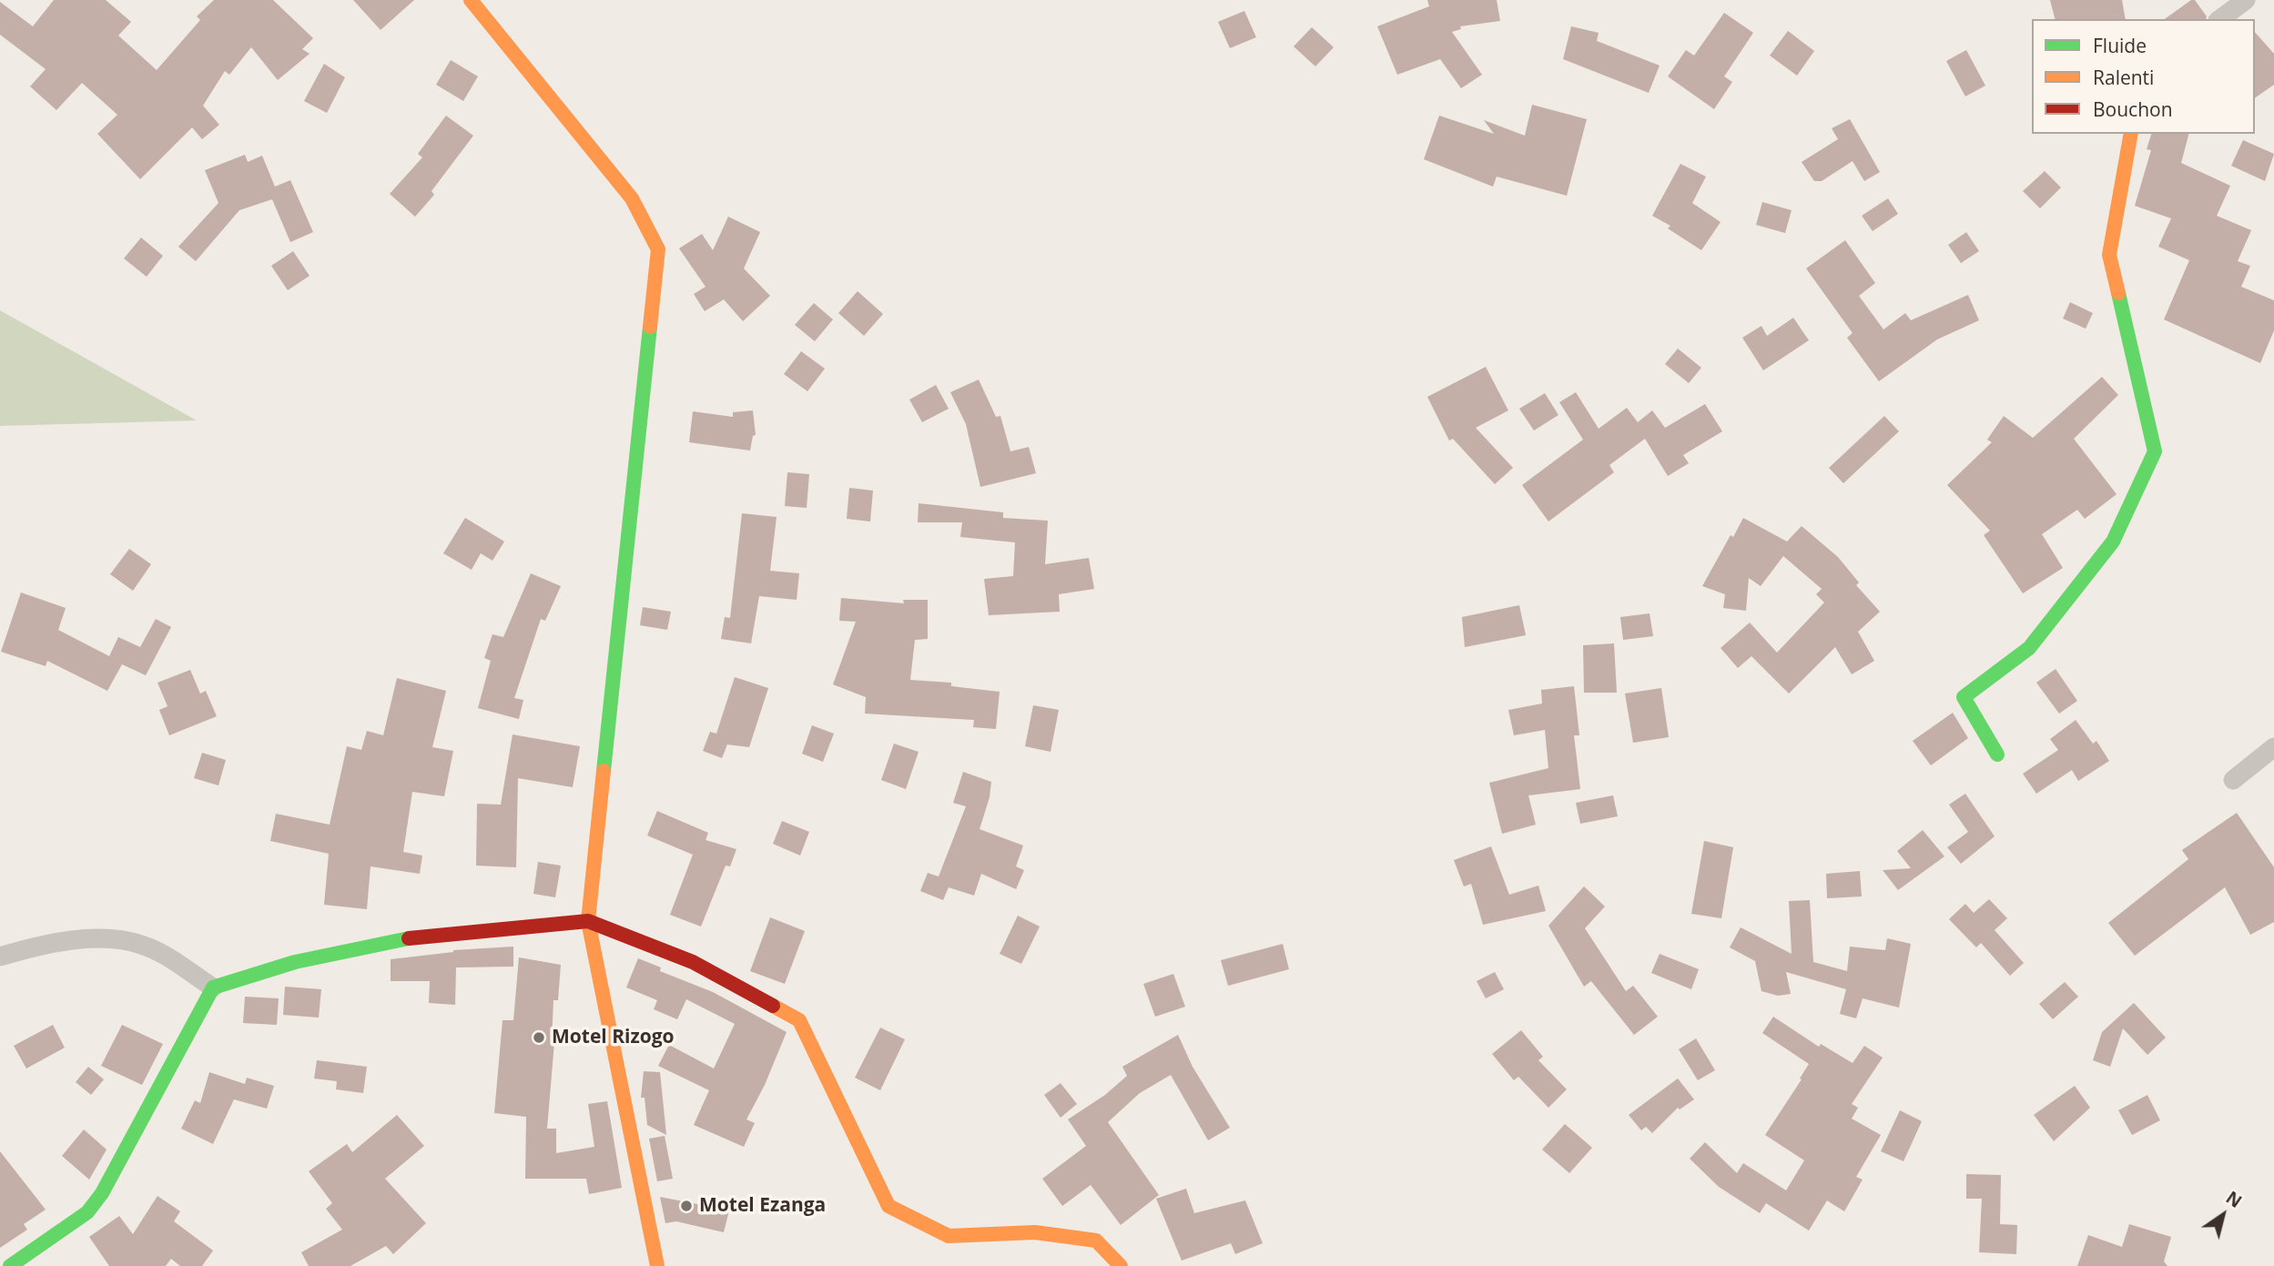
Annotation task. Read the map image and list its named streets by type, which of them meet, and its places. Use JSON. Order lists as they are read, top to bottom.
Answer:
{
  "places": ["Motel Rizogo", "Motel Ezanga"],
  "legend": ["Fluide", "Ralenti", "Bouchon"],
  "north": "top right"
}
